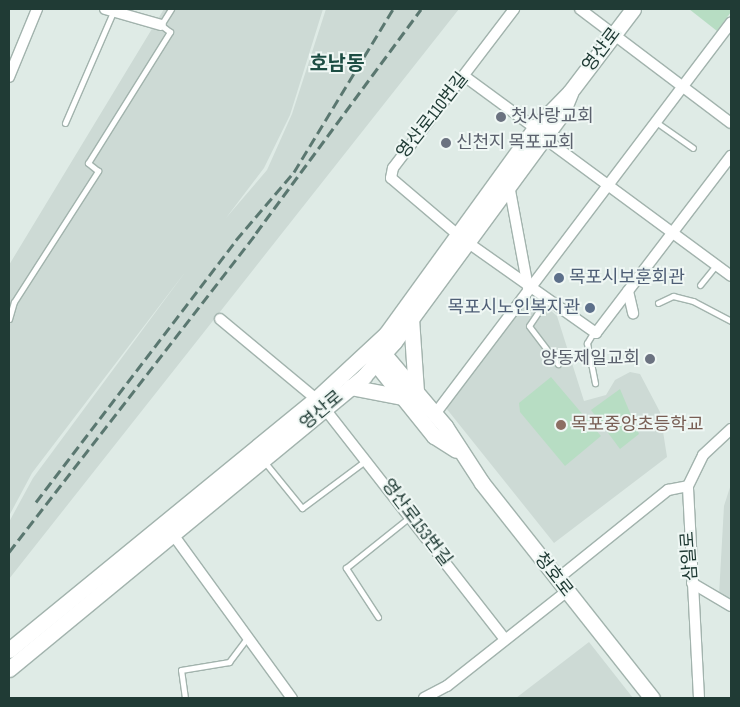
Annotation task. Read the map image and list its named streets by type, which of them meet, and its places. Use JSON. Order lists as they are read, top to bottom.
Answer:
{
  "streets": {
    "street": [
      "영산로",
      "영산로110번길",
      "영산로153번길",
      "삼일로",
      "청호로"
    ]
  },
  "crossings": [
    ["영산로", "영산로110번길"],
    ["영산로", "영산로153번길"],
    ["영산로", "청호로"]
  ],
  "districts": ["호남동"],
  "places": [
    "첫사랑교회",
    "신천지 목포교회",
    "목포시보훈회관",
    "목포시노인복지관",
    "양동제일교회",
    "목포중앙초등학교"
  ]
}
